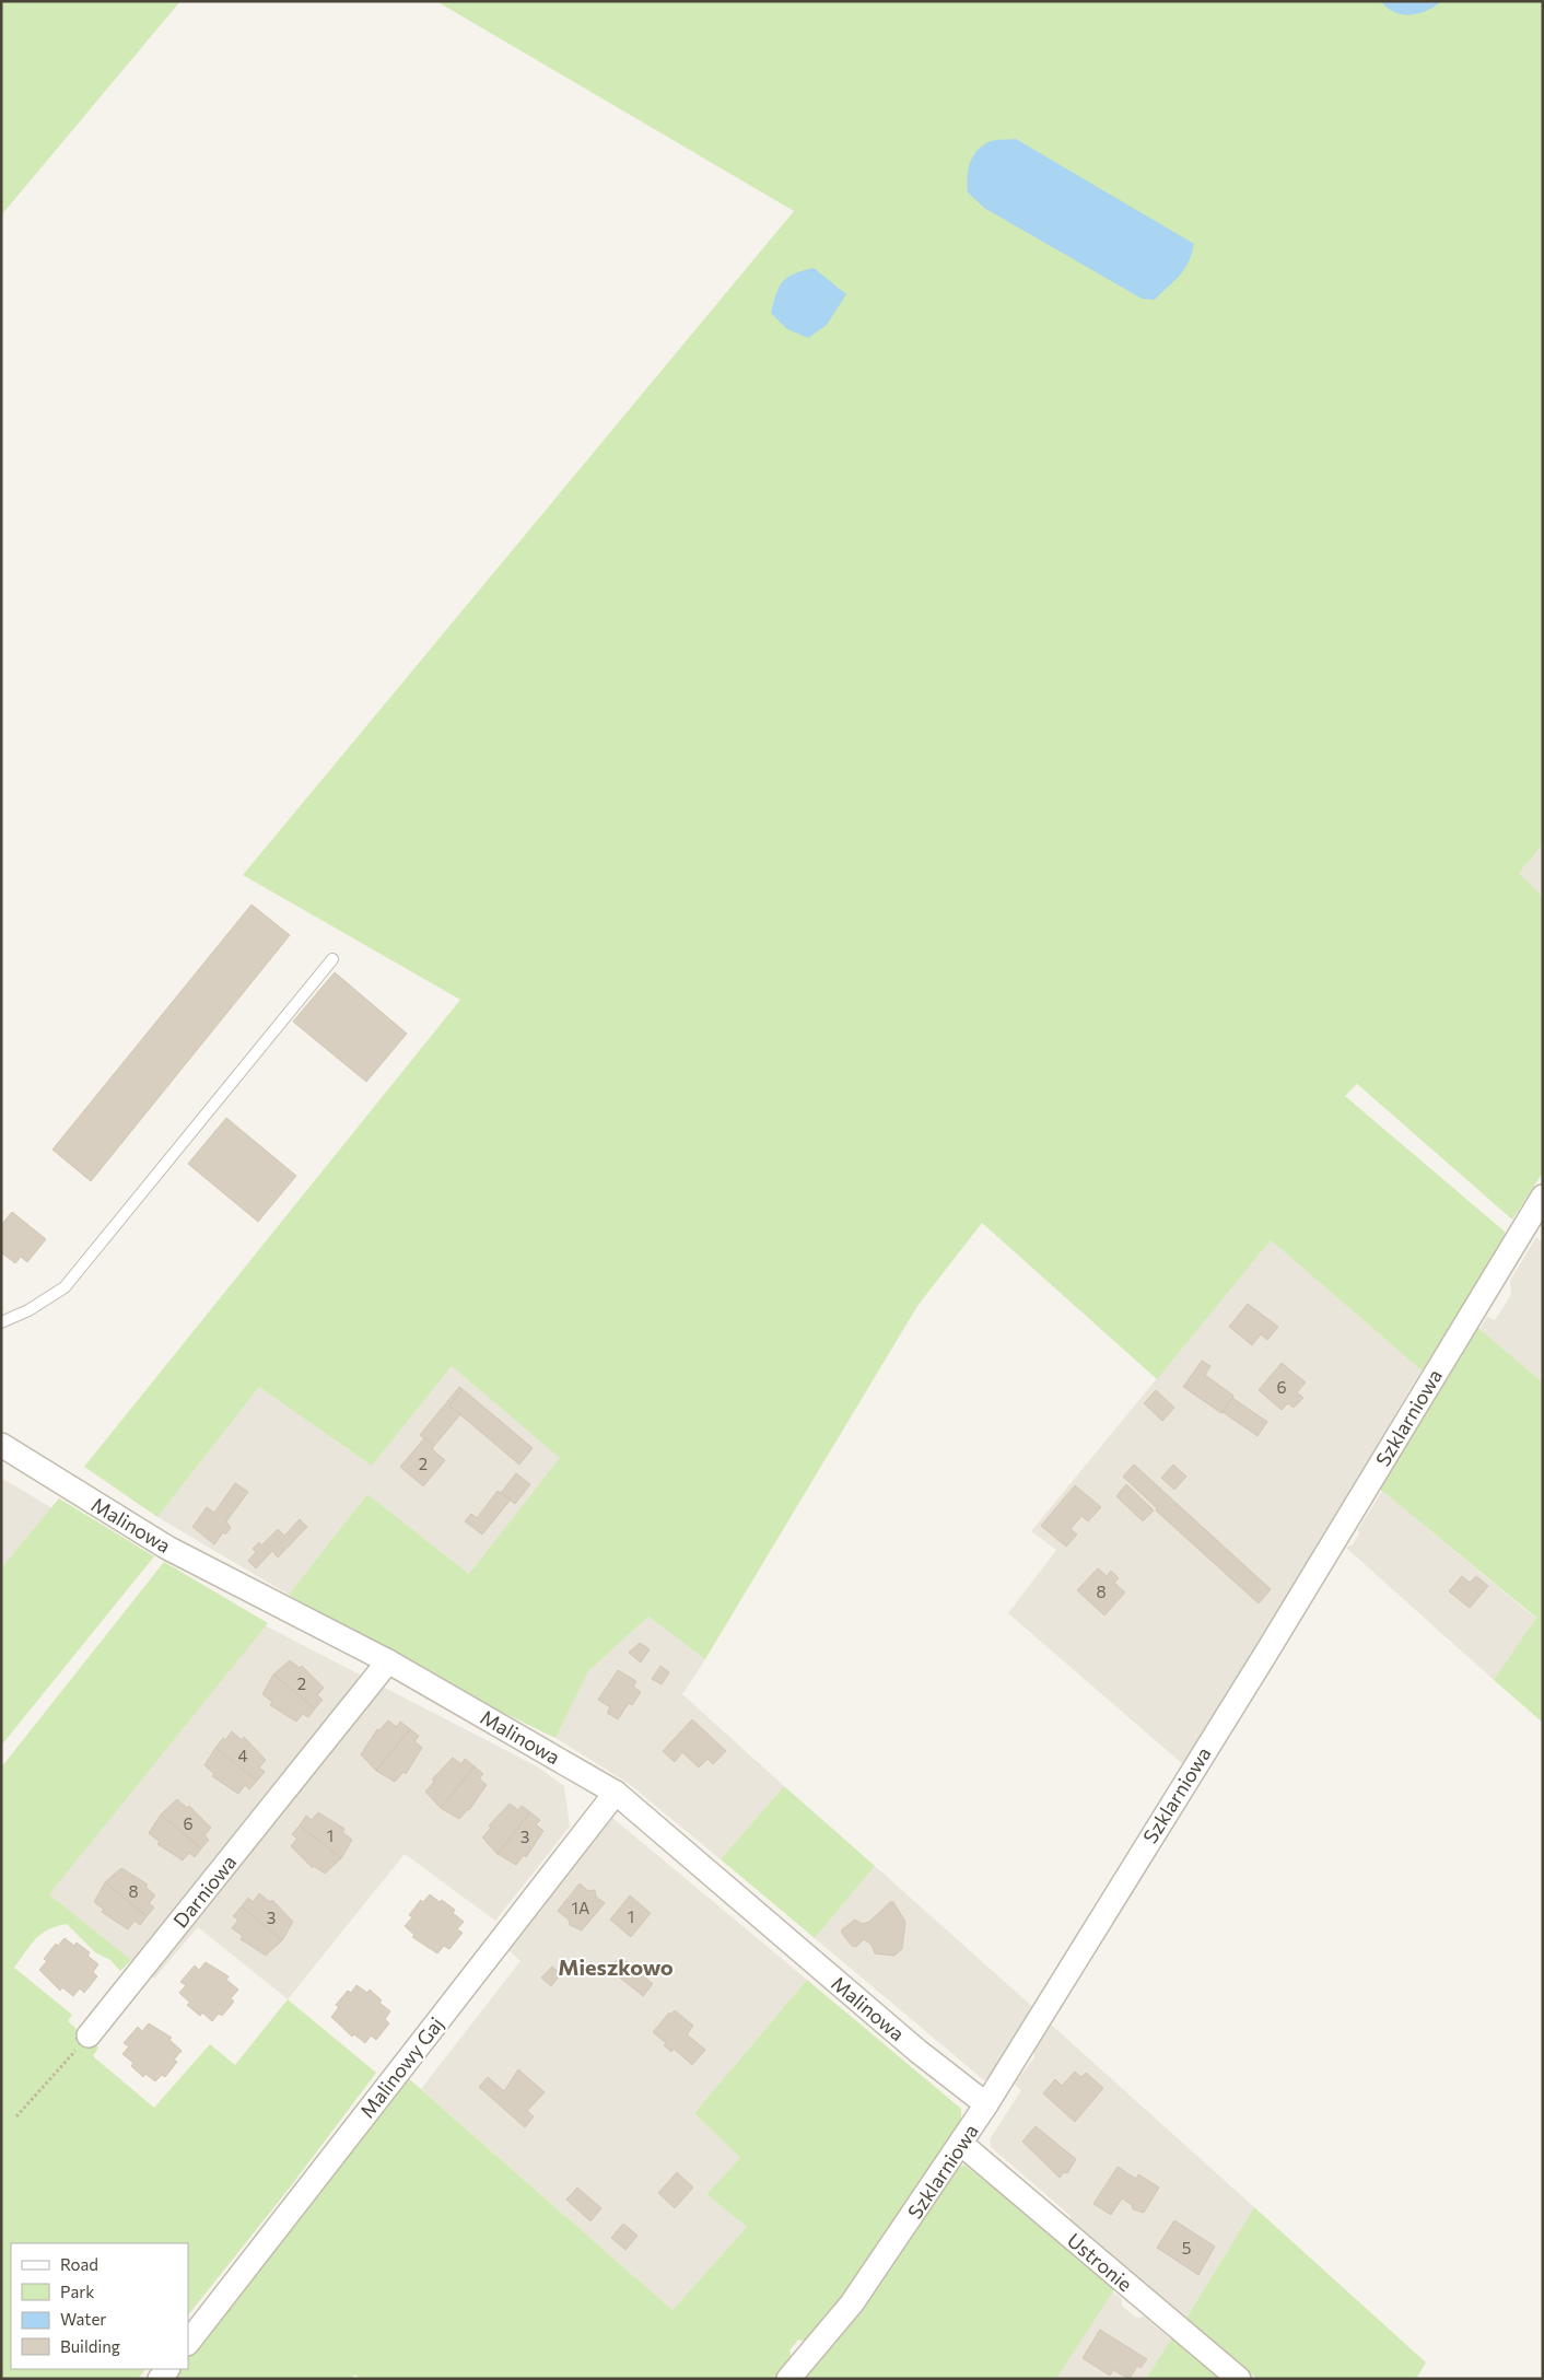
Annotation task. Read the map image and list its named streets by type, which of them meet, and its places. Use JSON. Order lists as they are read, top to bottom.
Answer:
{
  "streets": {
    "street": [
      "Szklarniowa",
      "Malinowa",
      "Darniowa",
      "Malinowy Gaj",
      "Ustronie"
    ]
  },
  "crossings": [
    ["Szklarniowa", "Malinowa"],
    ["Szklarniowa", "Ustronie"],
    ["Malinowa", "Darniowa"],
    ["Malinowa", "Malinowy Gaj"]
  ],
  "districts": ["Mieszkowo"],
  "house_numbers": [
    "6",
    "2",
    "8",
    "2",
    "4",
    "6",
    "1",
    "3",
    "8",
    "1A",
    "1",
    "3",
    "5"
  ],
  "legend": [
    "Road",
    "Park",
    "Water",
    "Building"
  ]
}
